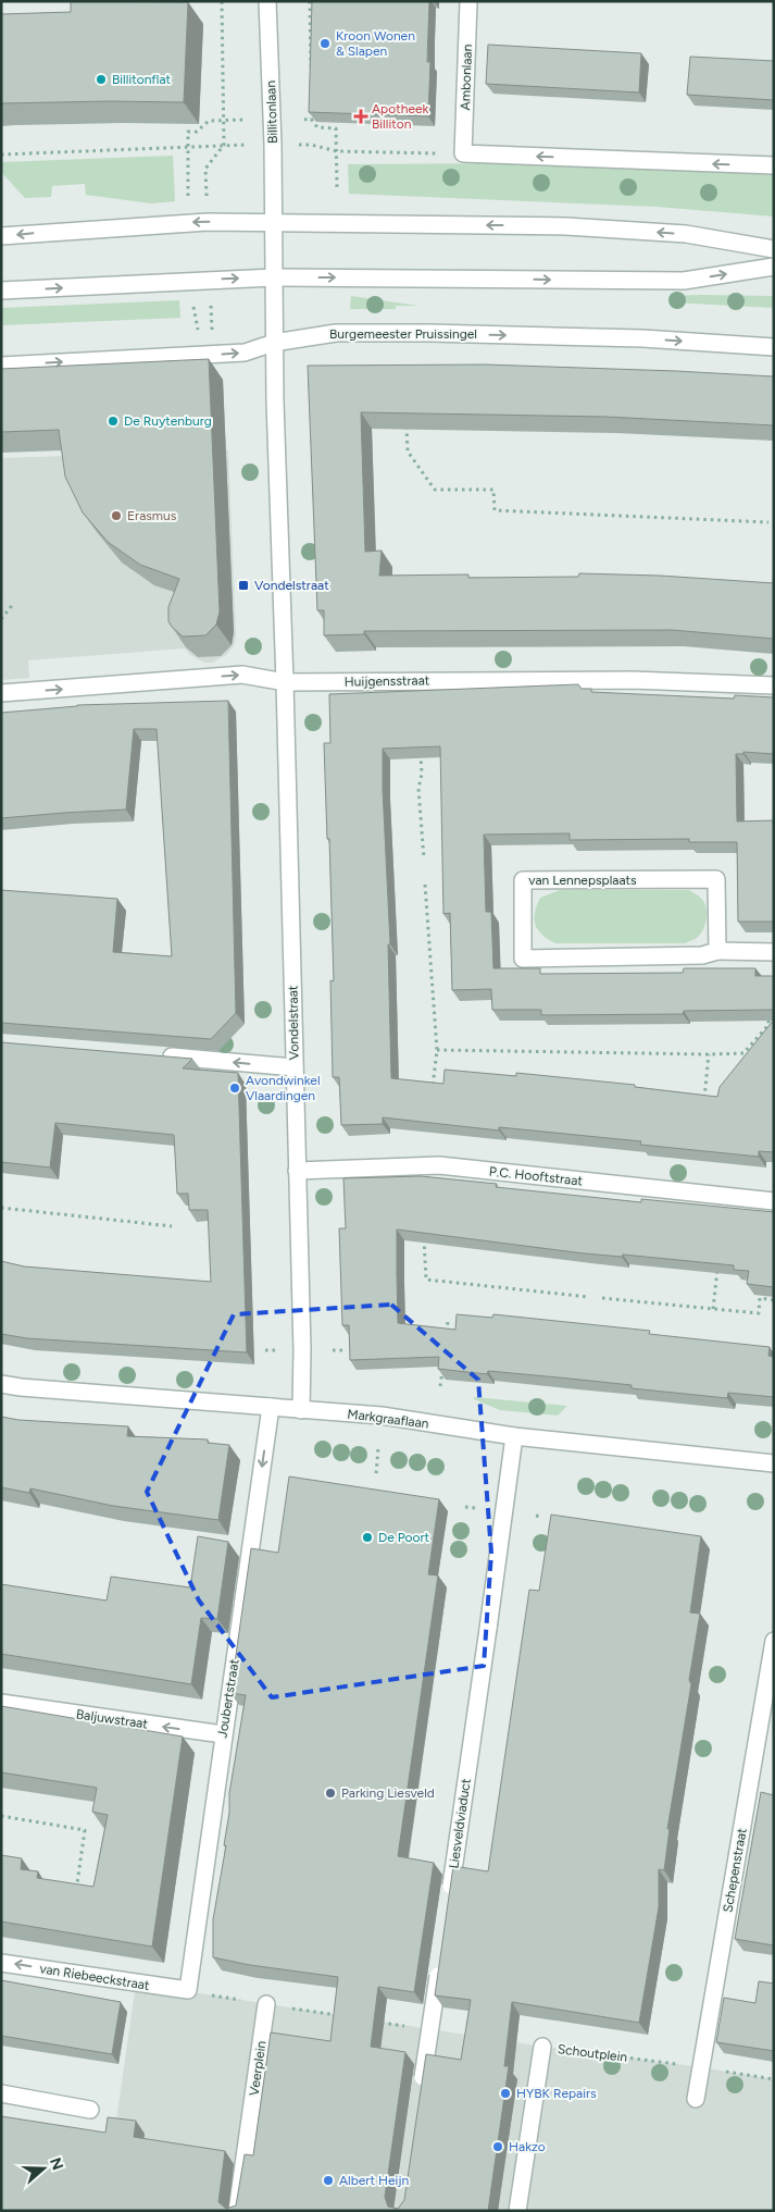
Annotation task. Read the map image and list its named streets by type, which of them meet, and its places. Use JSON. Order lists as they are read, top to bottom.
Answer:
{
  "streets": {
    "street": [
      "Ambonlaan",
      "Billitonlaan",
      "Burgemeester Pruissingel",
      "Huijgensstraat",
      "van Lennepsplaats",
      "Vondelstraat",
      "P.C. Hooftstraat",
      "Markgraaflaan",
      "Joubertstraat",
      "Baljuwstraat",
      "Liesveldviaduct",
      "Schepenstraat",
      "van Riebeeckstraat",
      "Schoutplein",
      "Veerplein"
    ]
  },
  "crossings": [
    ["Billitonlaan", "Vondelstraat"],
    ["Burgemeester Pruissingel", "Vondelstraat"],
    ["Huijgensstraat", "Vondelstraat"],
    ["Vondelstraat", "P.C. Hooftstraat"],
    ["Vondelstraat", "Markgraaflaan"],
    ["Markgraaflaan", "Joubertstraat"],
    ["Markgraaflaan", "Liesveldviaduct"],
    ["Joubertstraat", "Baljuwstraat"],
    ["Joubertstraat", "van Riebeeckstraat"],
    ["Schepenstraat", "Schoutplein"]
  ],
  "one_way": ["Huijgensstraat", "Joubertstraat", "Baljuwstraat"],
  "places": {
    "other": [
      "Kroon Wonen & Slapen",
      "Billitonflat",
      "De Ruytenburg",
      "Erasmus",
      "Avondwinkel Vlaardingen",
      "De Poort",
      "Parking Liesveld",
      "HYBK Repairs",
      "Hakzo",
      "Albert Heijn"
    ],
    "health": ["Apotheek Billiton"],
    "transit": ["Vondelstraat"]
  },
  "north": "right"
}
